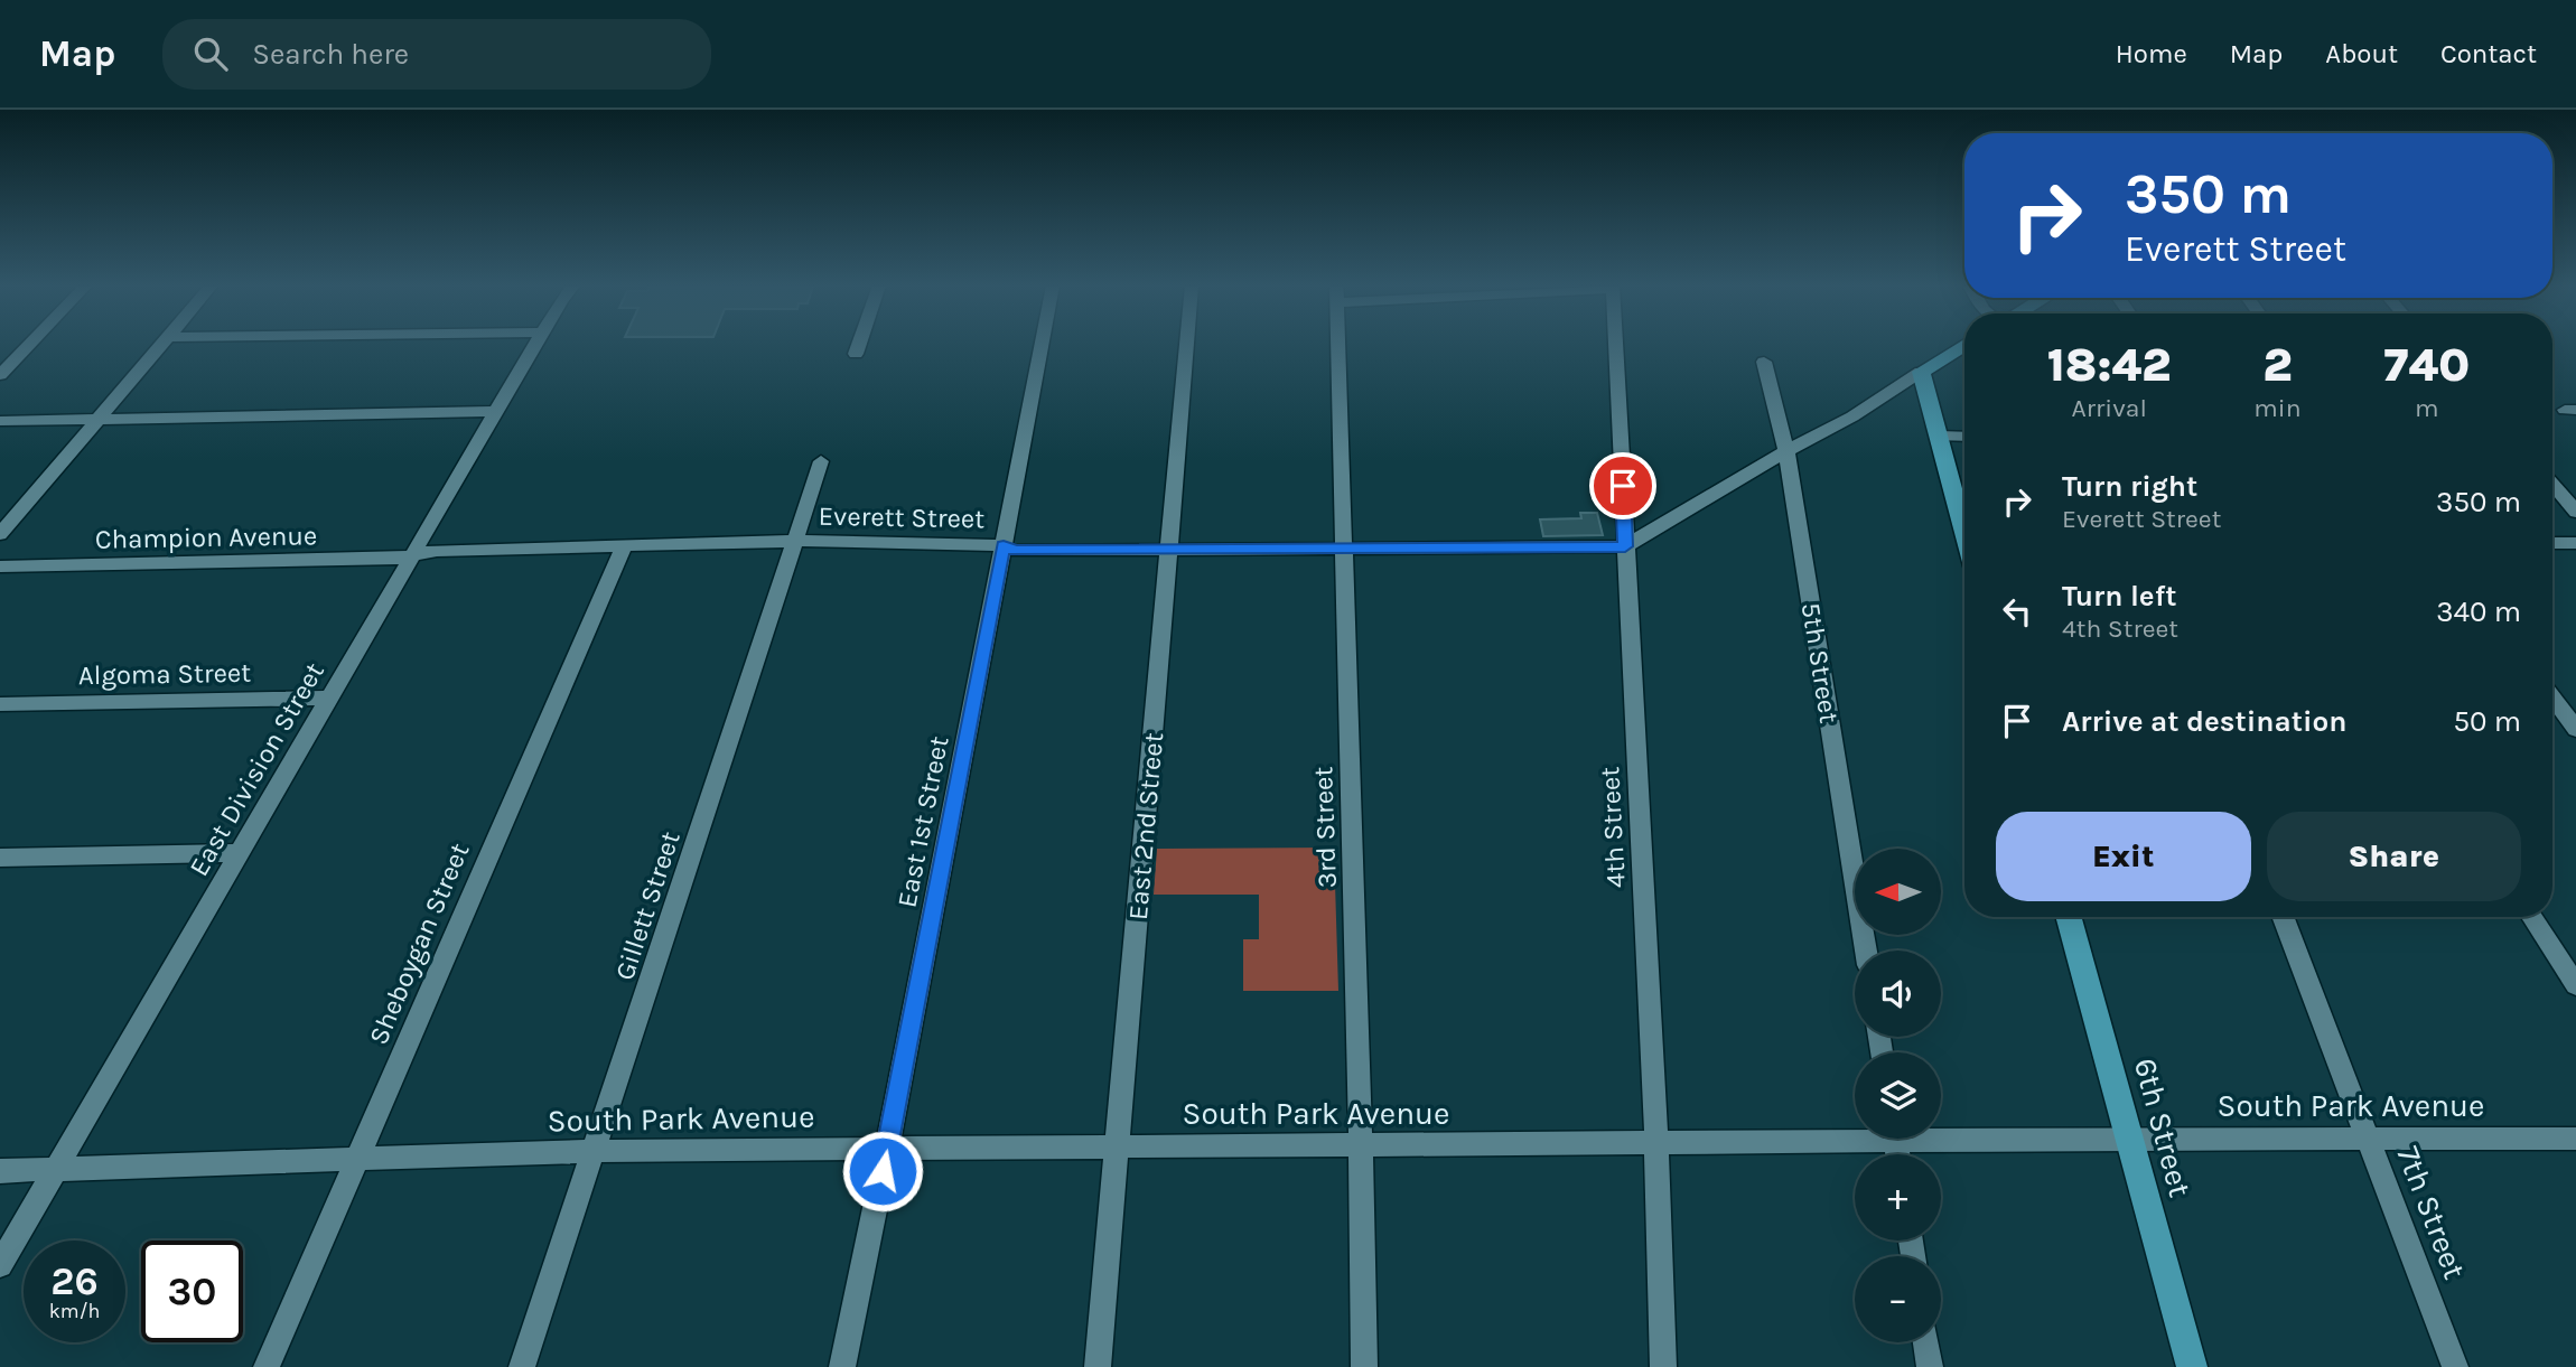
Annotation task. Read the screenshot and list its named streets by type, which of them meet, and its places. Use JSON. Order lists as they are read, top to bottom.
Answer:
{
  "streets": {
    "main road": ["6th Street"],
    "street": [
      "Everett Street",
      "Champion Avenue",
      "5th Street",
      "Algoma Street",
      "East Division Street",
      "East 1st Street",
      "East 2nd Street",
      "3rd Street",
      "4th Street",
      "Gillett Street",
      "Sheboygan Street",
      "South Park Avenue",
      "7th Street"
    ]
  },
  "crossings": [
    ["Everett Street", "Champion Avenue"],
    ["Everett Street", "East Division Street"],
    ["Everett Street", "East 1st Street"],
    ["Everett Street", "East 2nd Street"],
    ["Everett Street", "3rd Street"],
    ["Everett Street", "4th Street"],
    ["Everett Street", "Gillett Street"],
    ["Everett Street", "Sheboygan Street"],
    ["Champion Avenue", "East Division Street"],
    ["Algoma Street", "East Division Street"],
    ["East Division Street", "South Park Avenue"],
    ["East 1st Street", "South Park Avenue"],
    ["East 2nd Street", "South Park Avenue"],
    ["3rd Street", "South Park Avenue"],
    ["4th Street", "South Park Avenue"],
    ["Gillett Street", "South Park Avenue"],
    ["Sheboygan Street", "South Park Avenue"],
    ["South Park Avenue", "6th Street"],
    ["South Park Avenue", "7th Street"]
  ],
  "north": "left",
  "page": {
    "header": "Map",
    "search": "Search here",
    "nav": [
      "Home",
      "Map",
      "About",
      "Contact"
    ],
    "turn": ["350 m", "Everett Street"],
    "eta": [
      "18:42",
      "Arrival",
      "2",
      "min",
      "740",
      "m"
    ],
    "list": [
      {
        "name": "Turn right",
        "note": "Everett Street",
        "value": "350 m"
      },
      {
        "name": "Turn left",
        "note": "4th Street",
        "value": "340 m"
      },
      {
        "name": "Arrive at destination",
        "value": "50 m"
      }
    ],
    "buttons": ["Exit", "Share"],
    "map_buttons": ["+", "−"],
    "speed": "26 km/h",
    "limit": "30"
  }
}
